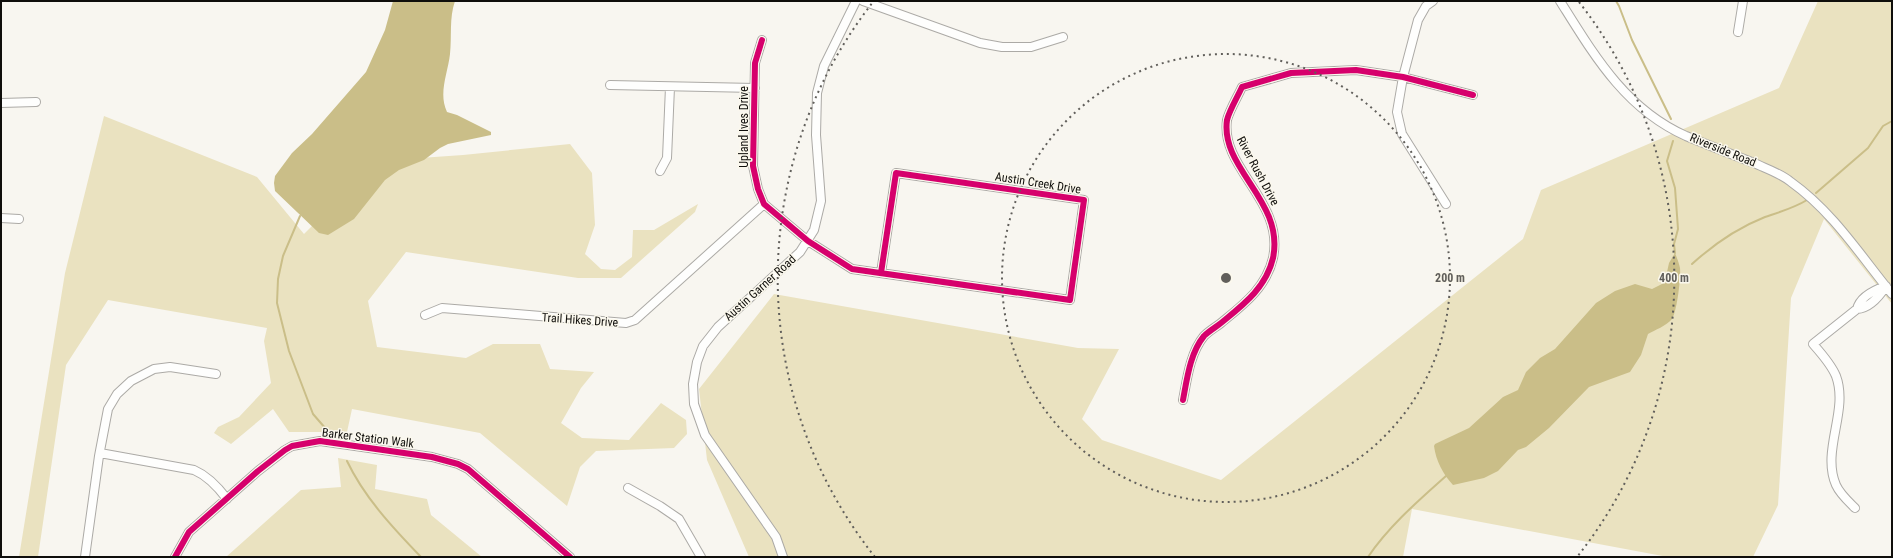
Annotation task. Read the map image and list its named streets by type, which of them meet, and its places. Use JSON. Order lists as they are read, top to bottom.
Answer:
{
  "streets": {
    "street": [
      "Upland Ives Drive",
      "Riverside Road",
      "River Rush Drive",
      "Austin Creek Drive",
      "Austin Garner Road",
      "Trail Hikes Drive",
      "Barker Station Walk"
    ]
  },
  "crossings": [
    ["Upland Ives Drive", "Austin Creek Drive"],
    ["Upland Ives Drive", "Austin Garner Road"],
    ["Upland Ives Drive", "Trail Hikes Drive"],
    ["Austin Creek Drive", "Austin Garner Road"]
  ],
  "rings": ["200 m", "400 m"]
}
